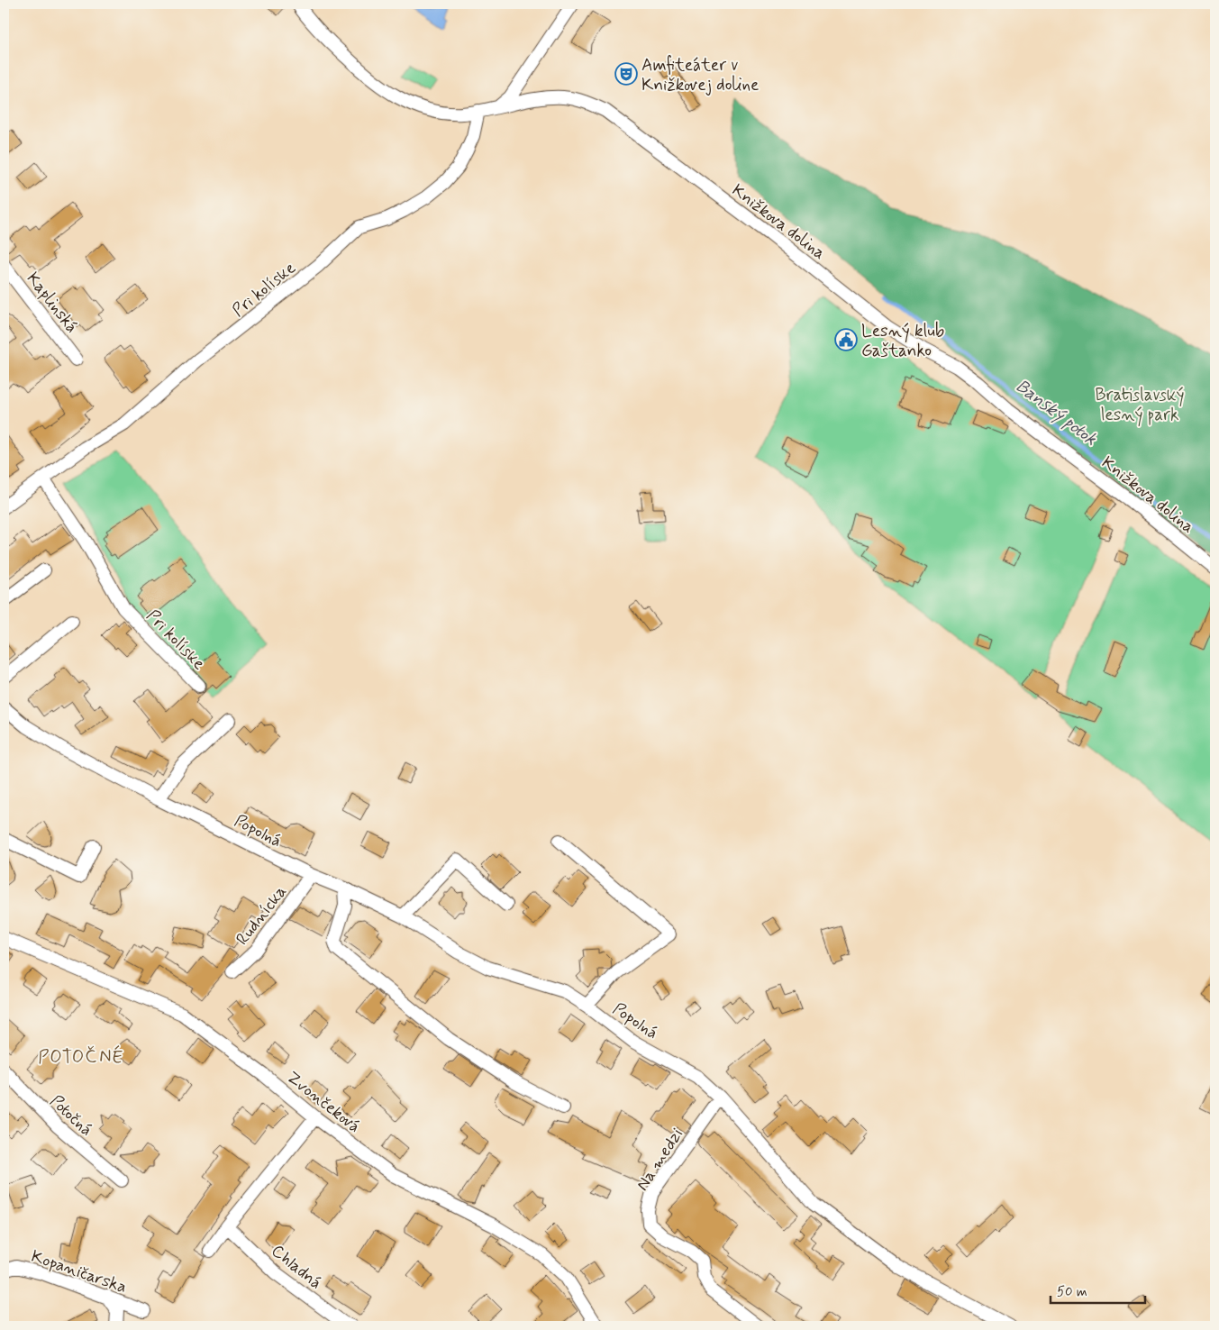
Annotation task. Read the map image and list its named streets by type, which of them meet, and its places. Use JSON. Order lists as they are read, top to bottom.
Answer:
{
  "streets": {
    "street": [
      "Knižkova dolina",
      "Pri kolíske",
      "Kaplinská",
      "Popolná",
      "Rudnícka",
      "Zvončeková",
      "Potočná",
      "Na medzi",
      "Chladná",
      "Kopaničarska"
    ]
  },
  "crossings": [
    ["Knižkova dolina", "Pri kolíske"],
    ["Popolná", "Rudnícka"],
    ["Popolná", "Na medzi"]
  ],
  "districts": ["POTOČNÉ"],
  "water": ["Banský potok"],
  "parks": ["Bratislavský lesný park"],
  "places": {
    "theatre": ["Amfiteáter v Knižkovej doline"],
    "public building": ["Lesný klub Gaštanko"]
  },
  "scale_bar": "50 m"
}
